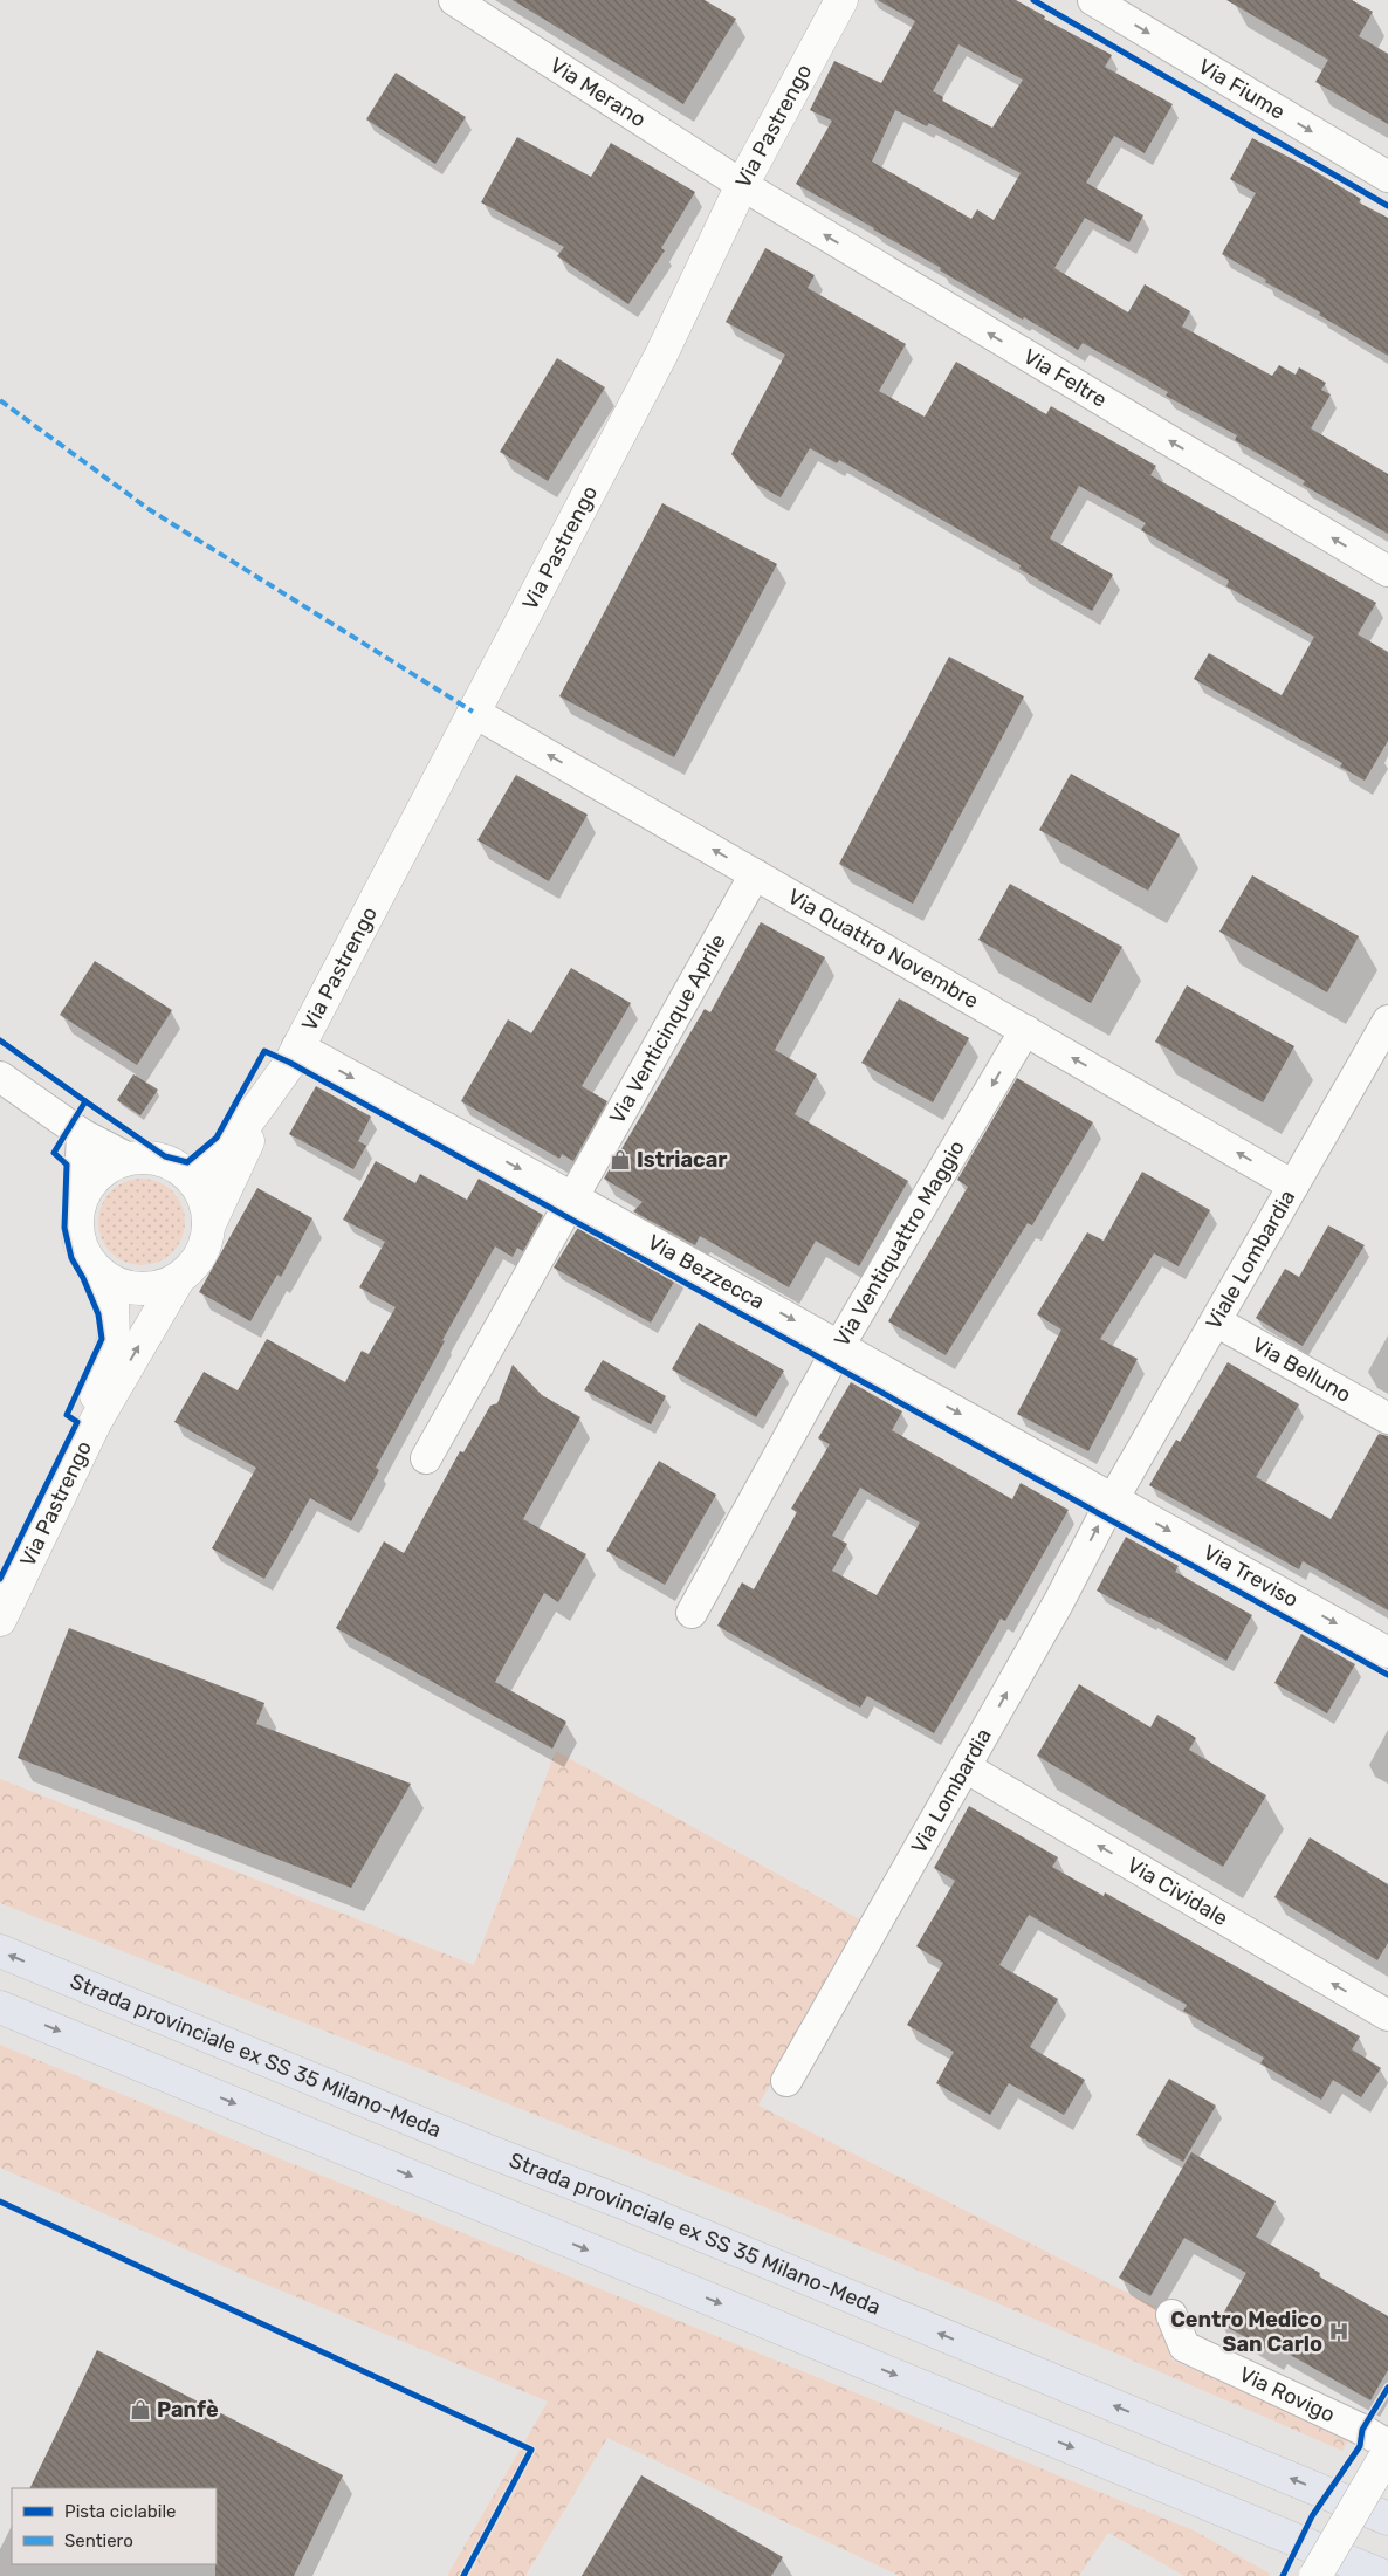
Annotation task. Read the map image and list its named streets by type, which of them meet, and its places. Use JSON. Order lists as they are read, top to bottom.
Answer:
{
  "streets": {
    "highway": ["Strada provinciale ex SS 35 Milano-Meda"],
    "street": [
      "Via Fiume",
      "Via Merano",
      "Via Pastrengo",
      "Via Feltre",
      "Via Quattro Novembre",
      "Via Venticinque Aprile",
      "Via Ventiquattro Maggio",
      "Viale Lombardia",
      "Via Bezzecca",
      "Via Belluno",
      "Via Treviso",
      "Via Lombardia",
      "Via Cividale",
      "Via Rovigo"
    ]
  },
  "crossings": [
    ["Via Merano", "Via Pastrengo"],
    ["Via Merano", "Via Feltre"],
    ["Via Pastrengo", "Via Feltre"],
    ["Via Pastrengo", "Via Quattro Novembre"],
    ["Via Pastrengo", "Via Bezzecca"],
    ["Via Quattro Novembre", "Via Venticinque Aprile"],
    ["Via Quattro Novembre", "Via Ventiquattro Maggio"],
    ["Via Quattro Novembre", "Viale Lombardia"],
    ["Via Venticinque Aprile", "Via Bezzecca"],
    ["Via Ventiquattro Maggio", "Via Bezzecca"],
    ["Viale Lombardia", "Via Bezzecca"],
    ["Viale Lombardia", "Via Belluno"],
    ["Viale Lombardia", "Via Treviso"],
    ["Viale Lombardia", "Via Lombardia"],
    ["Via Bezzecca", "Via Treviso"],
    ["Via Bezzecca", "Via Lombardia"],
    ["Via Treviso", "Via Lombardia"],
    ["Via Lombardia", "Via Cividale"]
  ],
  "one_way": [
    "Via Fiume",
    "Via Feltre",
    "Via Quattro Novembre",
    "Via Ventiquattro Maggio",
    "Via Bezzecca",
    "Via Treviso",
    "Via Lombardia",
    "Via Cividale"
  ],
  "places": {
    "shop": ["Istriacar", "Panfè"],
    "hospital": ["Centro Medico San Carlo"]
  },
  "legend": ["Pista ciclabile", "Sentiero"]
}
